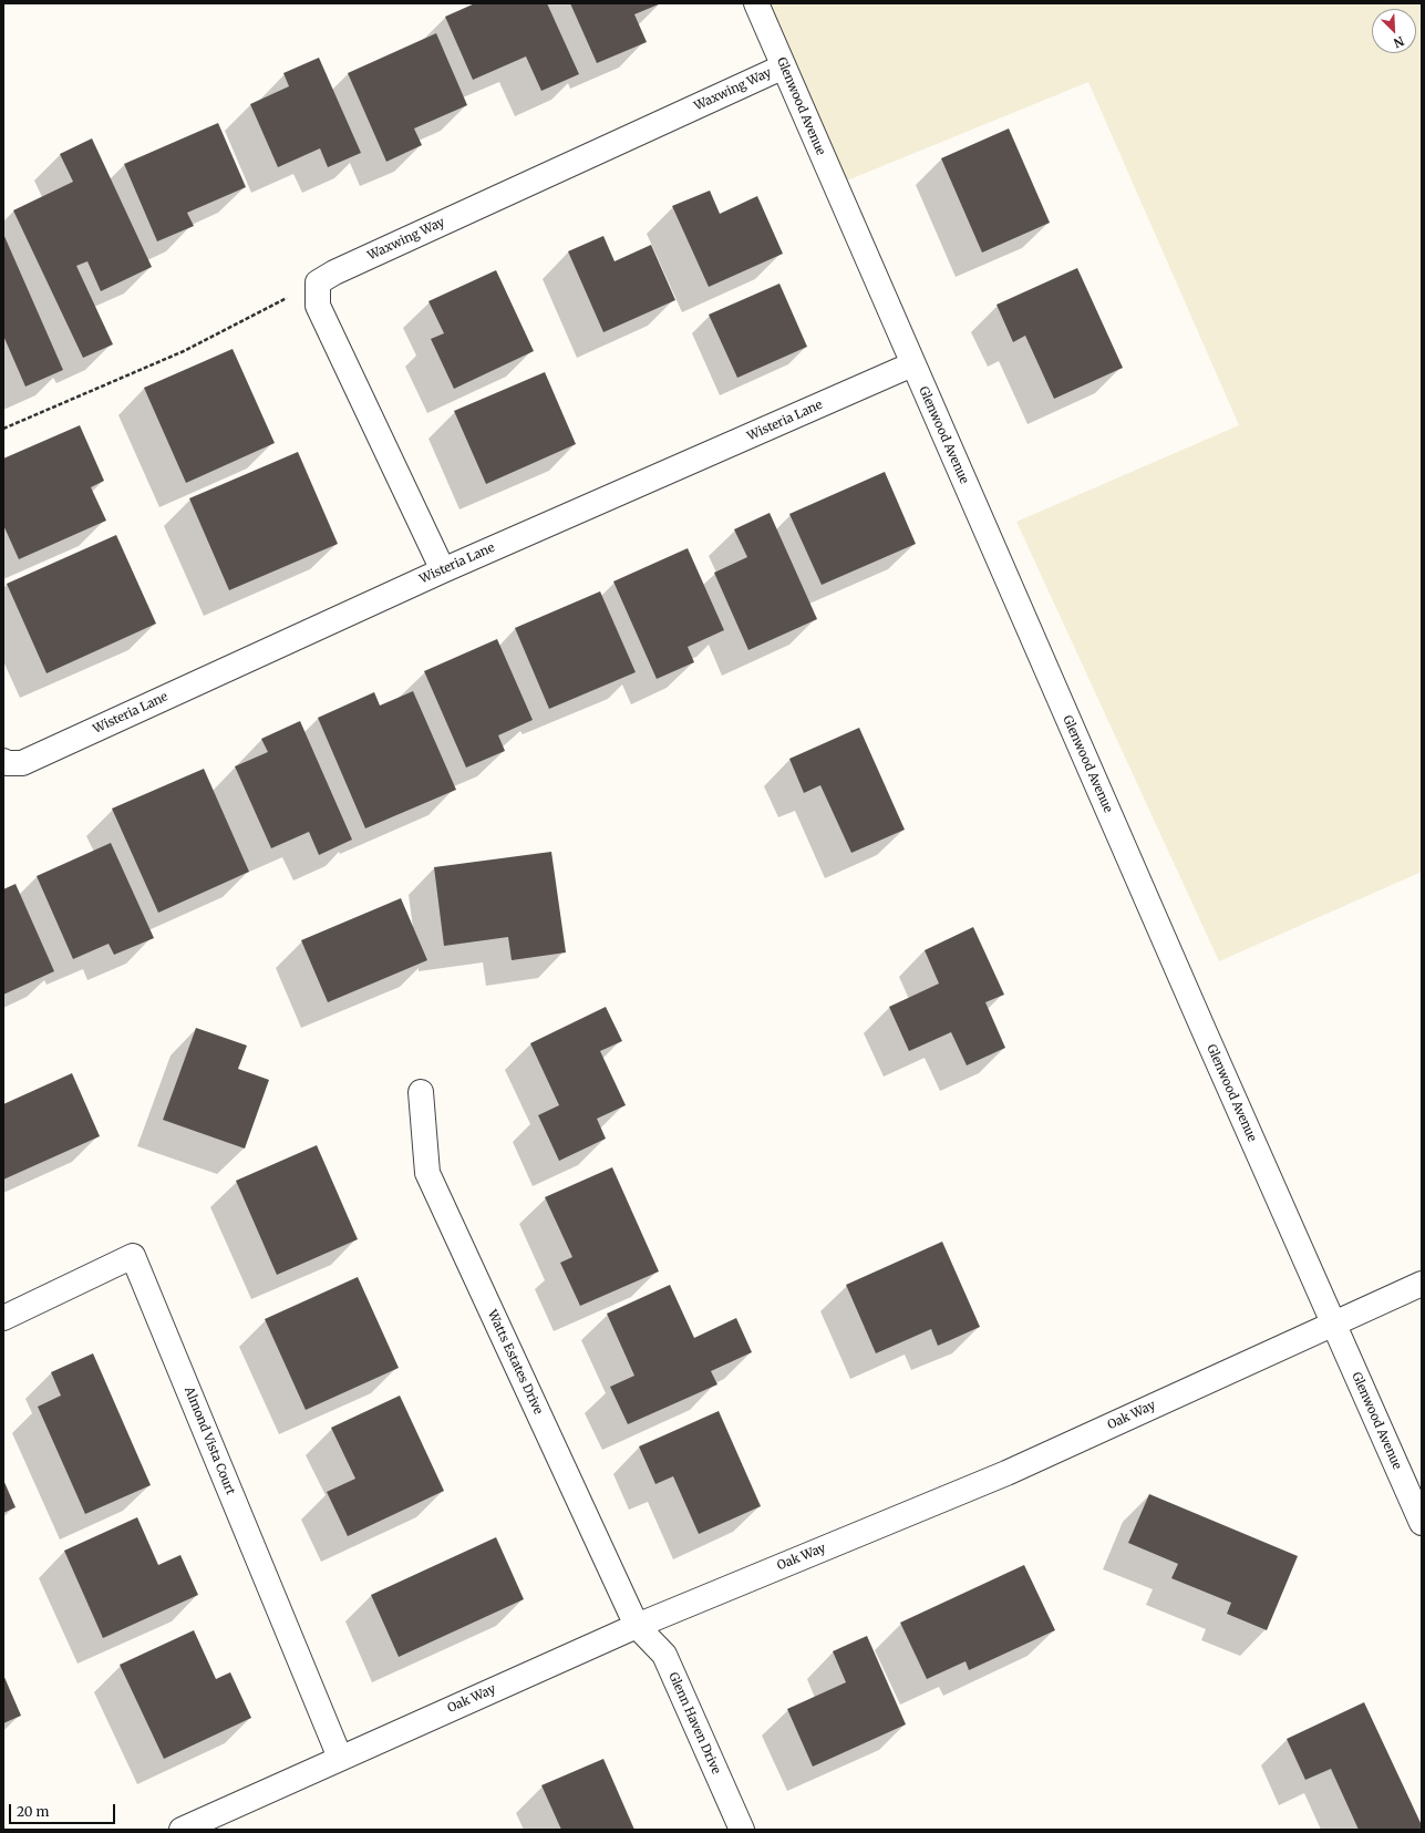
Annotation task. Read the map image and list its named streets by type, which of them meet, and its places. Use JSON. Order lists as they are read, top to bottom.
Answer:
{
  "streets": {
    "street": [
      "Waxwing Way",
      "Glenwood Avenue",
      "Wisteria Lane",
      "Watts Estates Drive",
      "Oak Way",
      "Almond Vista Court",
      "Glenn Haven Drive"
    ]
  },
  "crossings": [
    ["Waxwing Way", "Glenwood Avenue"],
    ["Glenwood Avenue", "Wisteria Lane"],
    ["Glenwood Avenue", "Oak Way"],
    ["Watts Estates Drive", "Oak Way"],
    ["Watts Estates Drive", "Glenn Haven Drive"],
    ["Oak Way", "Almond Vista Court"],
    ["Oak Way", "Glenn Haven Drive"]
  ],
  "scale_bar": "20 m",
  "north": "bottom right"
}
